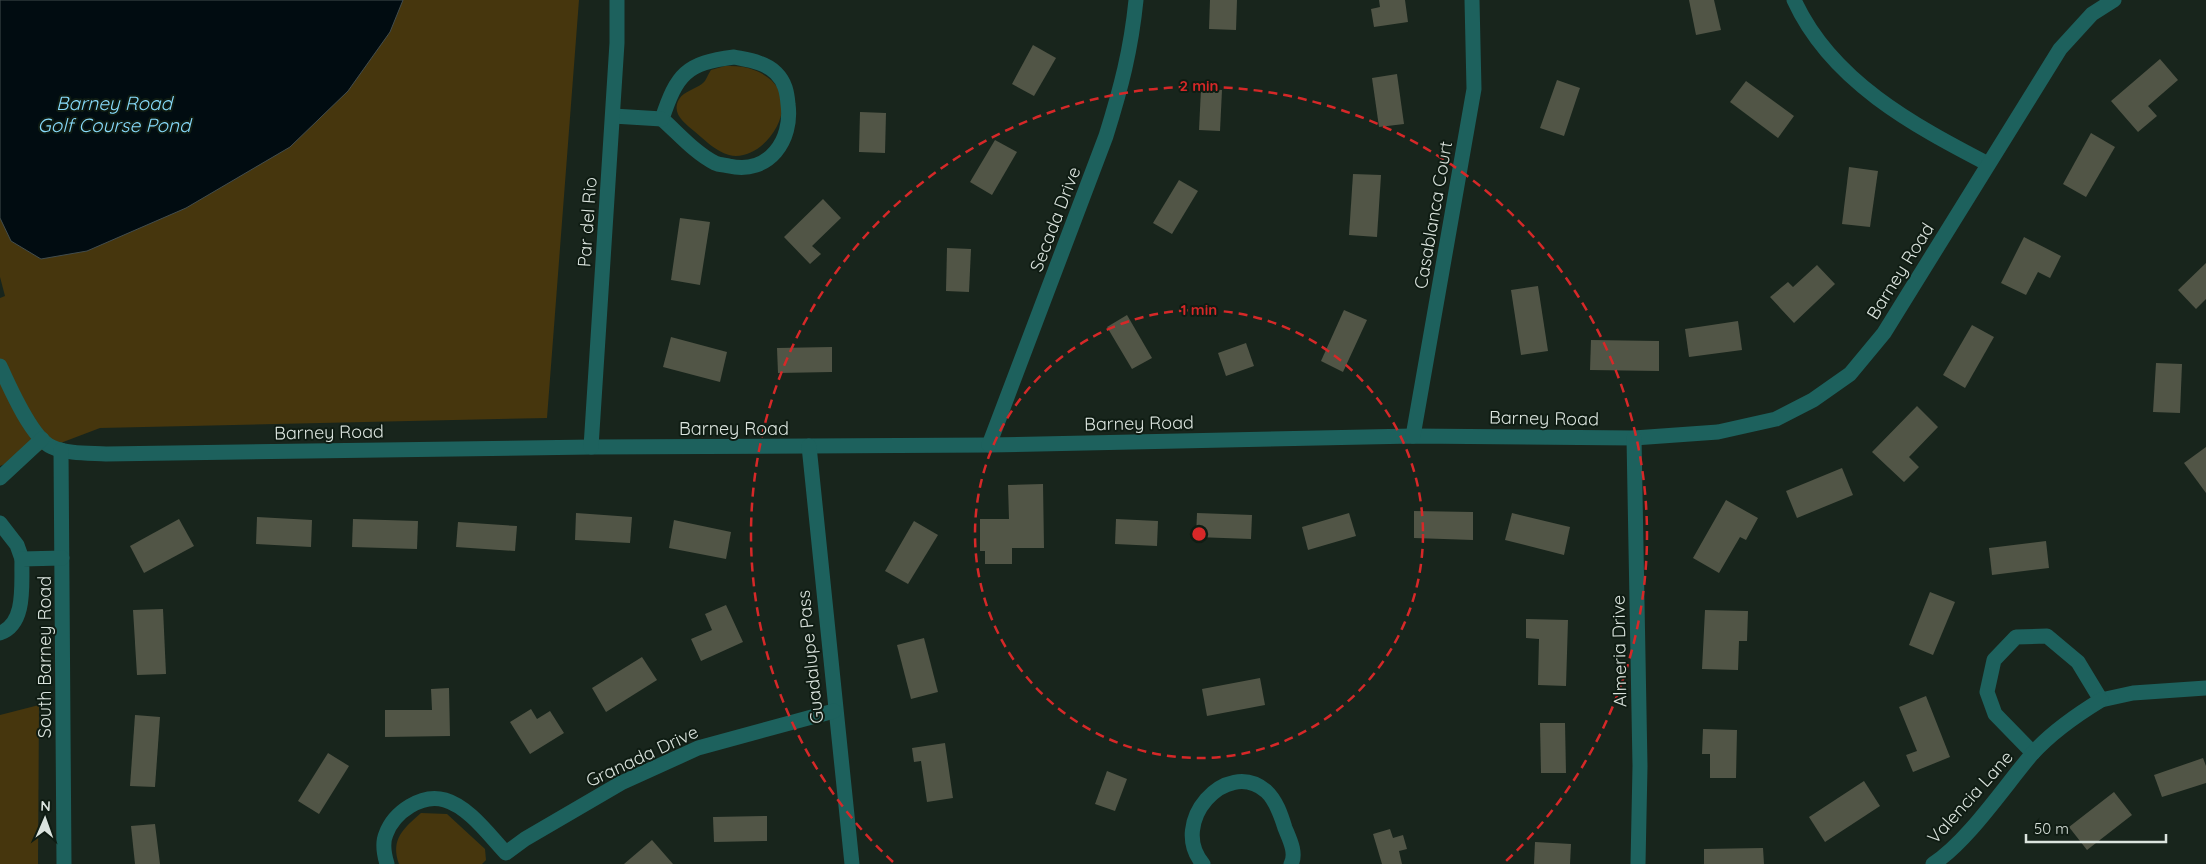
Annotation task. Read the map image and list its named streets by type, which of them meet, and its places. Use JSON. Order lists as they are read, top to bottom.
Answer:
{
  "streets": {
    "street": [
      "Casablanca Court",
      "Secada Drive",
      "Par del Rio",
      "Barney Road",
      "Almeria Drive",
      "South Barney Road",
      "Guadalupe Pass",
      "Granada Drive",
      "Valencia Lane"
    ]
  },
  "crossings": [
    ["Casablanca Court", "Barney Road"],
    ["Secada Drive", "Barney Road"],
    ["Par del Rio", "Barney Road"],
    ["Barney Road", "Almeria Drive"],
    ["Barney Road", "South Barney Road"],
    ["Barney Road", "Guadalupe Pass"],
    ["Guadalupe Pass", "Granada Drive"]
  ],
  "water": ["Barney Road Golf Course Pond"],
  "scale_bar": "50 m",
  "north": "top",
  "rings": ["2 min", "1 min"]
}
